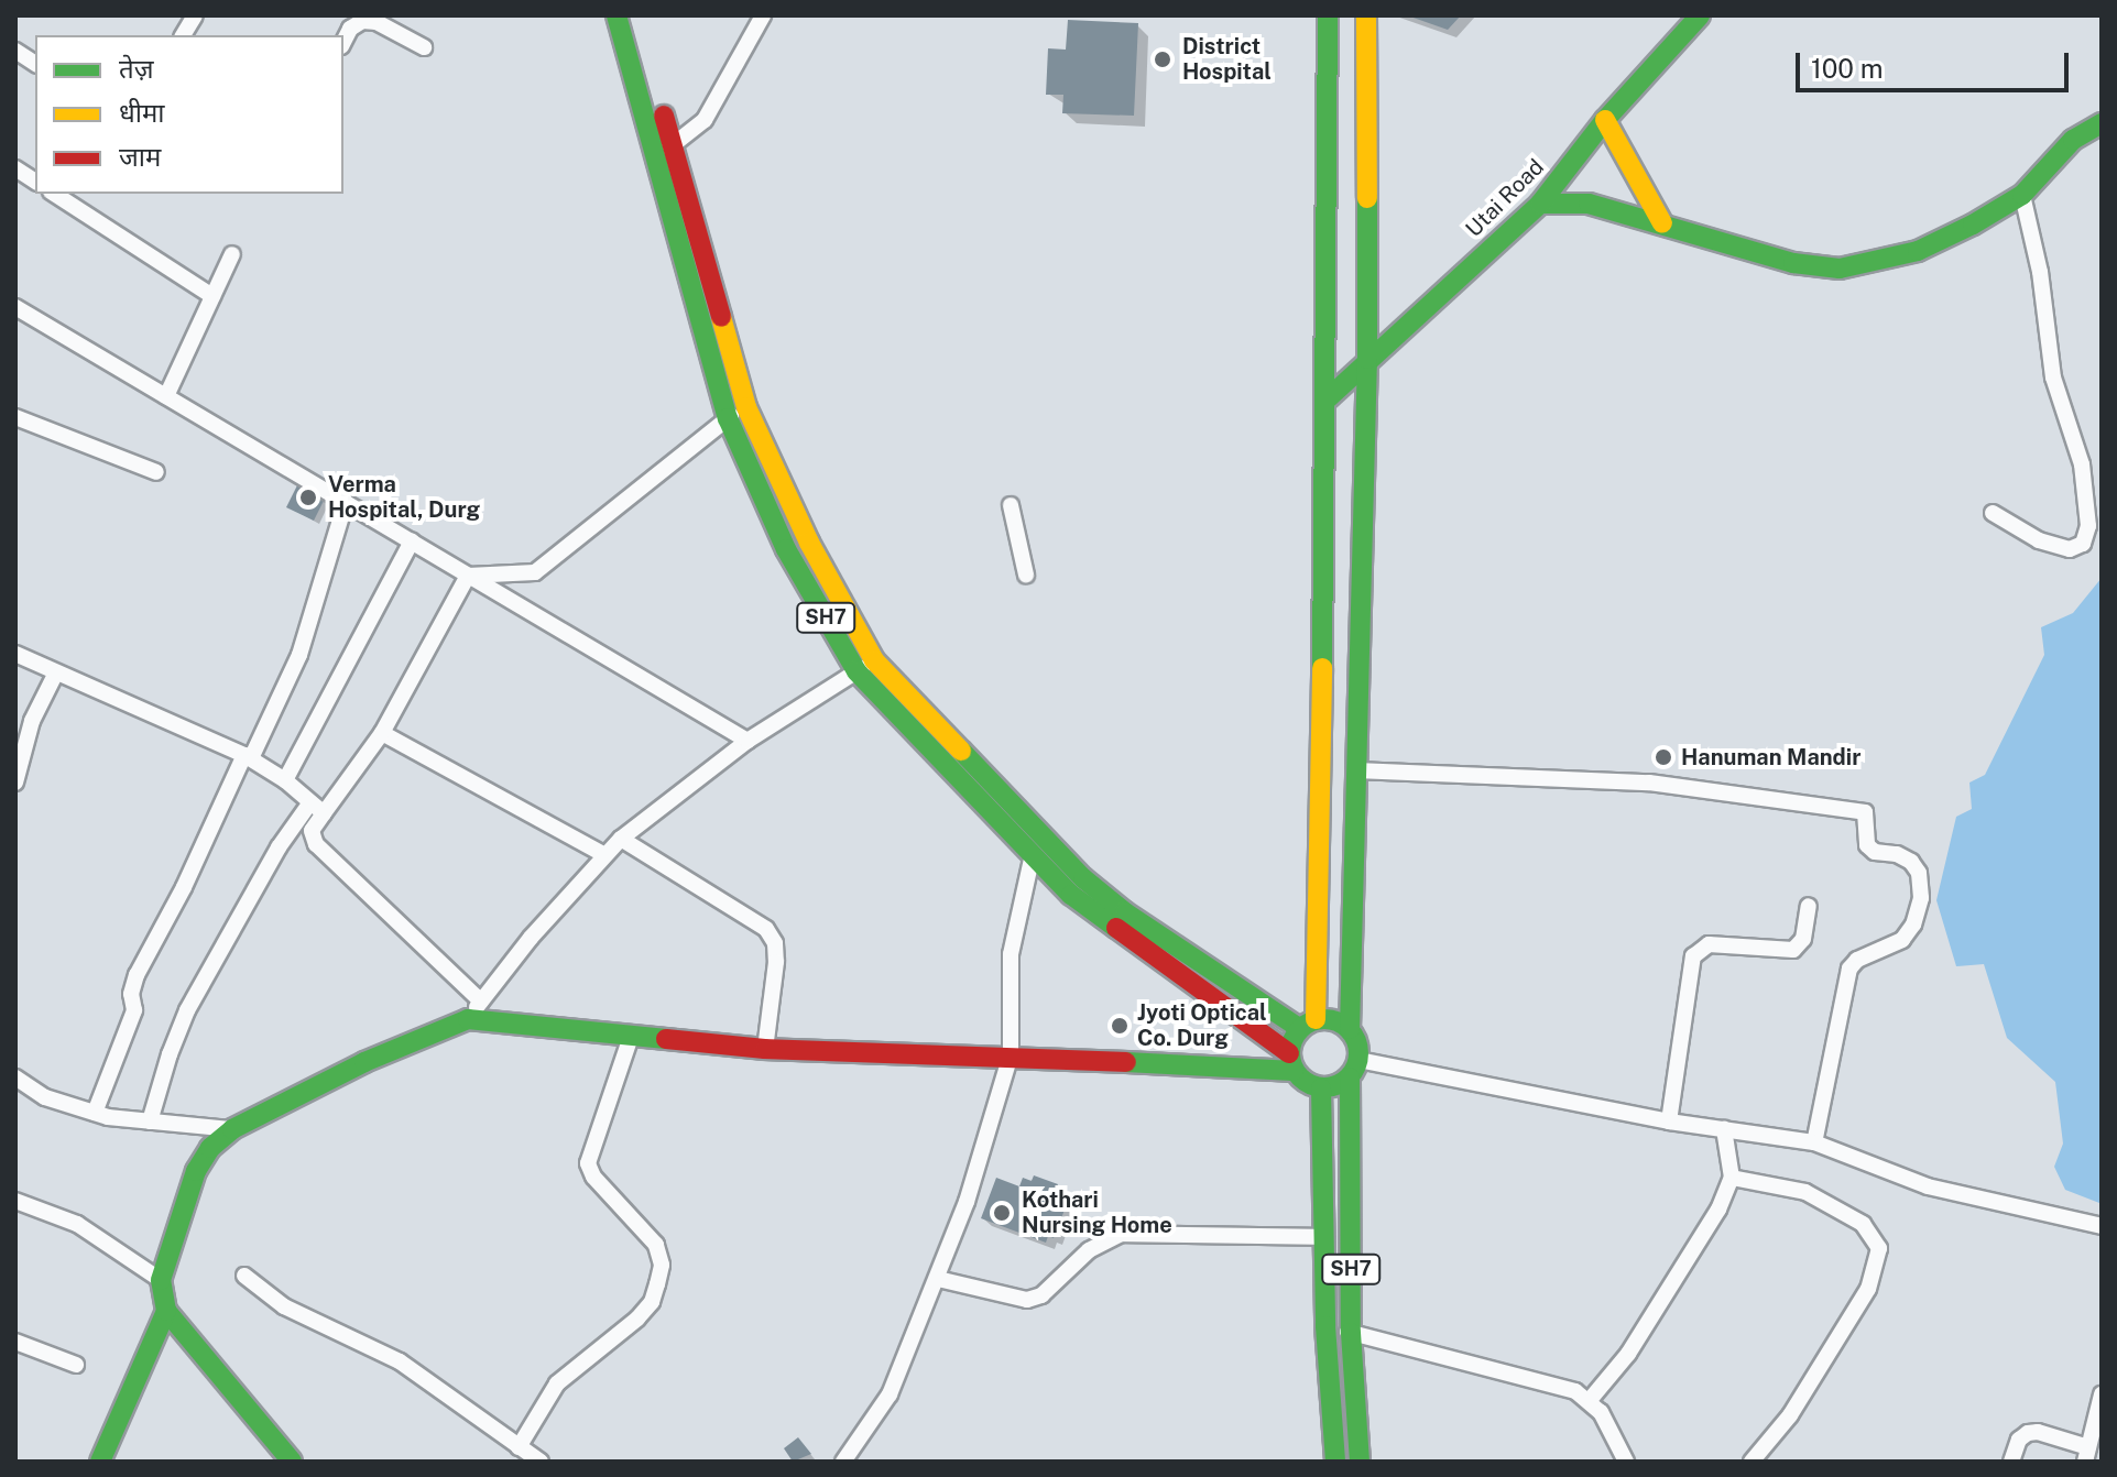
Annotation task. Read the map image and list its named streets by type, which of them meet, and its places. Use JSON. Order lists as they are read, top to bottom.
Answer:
{
  "streets": {
    "main road": ["Utai Road", "SH7"]
  },
  "places": [
    "District Hospital",
    "Verma Hospital, Durg",
    "Hanuman Mandir",
    "Jyoti Optical Co. Durg",
    "Kothari Nursing Home"
  ],
  "legend": ["तेज़", "धीमा", "जाम"],
  "scale_bar": "100 m"
}
